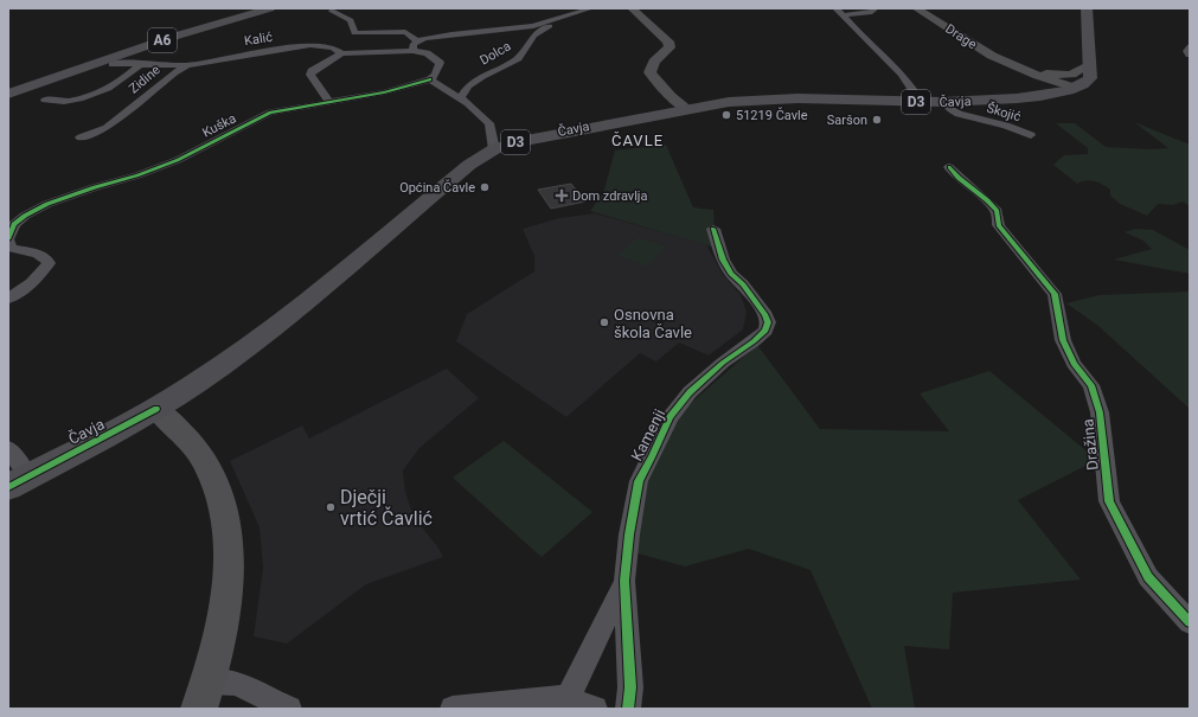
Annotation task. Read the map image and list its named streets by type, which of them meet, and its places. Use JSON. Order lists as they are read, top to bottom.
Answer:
{
  "streets": {
    "main road": [
      "Drage",
      "A6",
      "D3",
      "Čavja"
    ],
    "street": [
      "Kalić",
      "Dolca",
      "Zidine",
      "Škojić",
      "Kuška",
      "Kamenji",
      "Dražina"
    ]
  },
  "crossings": [
    ["Drage", "Čavja"],
    ["Kalić", "Zidine"],
    ["Čavja", "Škojić"]
  ],
  "districts": ["ČAVLE"],
  "places": {
    "other": [
      "51219 Čavle",
      "Saršon",
      "Općina Čavle",
      "Osnovna škola Čavle",
      "Dječji vrtić Čavlić"
    ],
    "health": ["Dom zdravlja"]
  }
}
